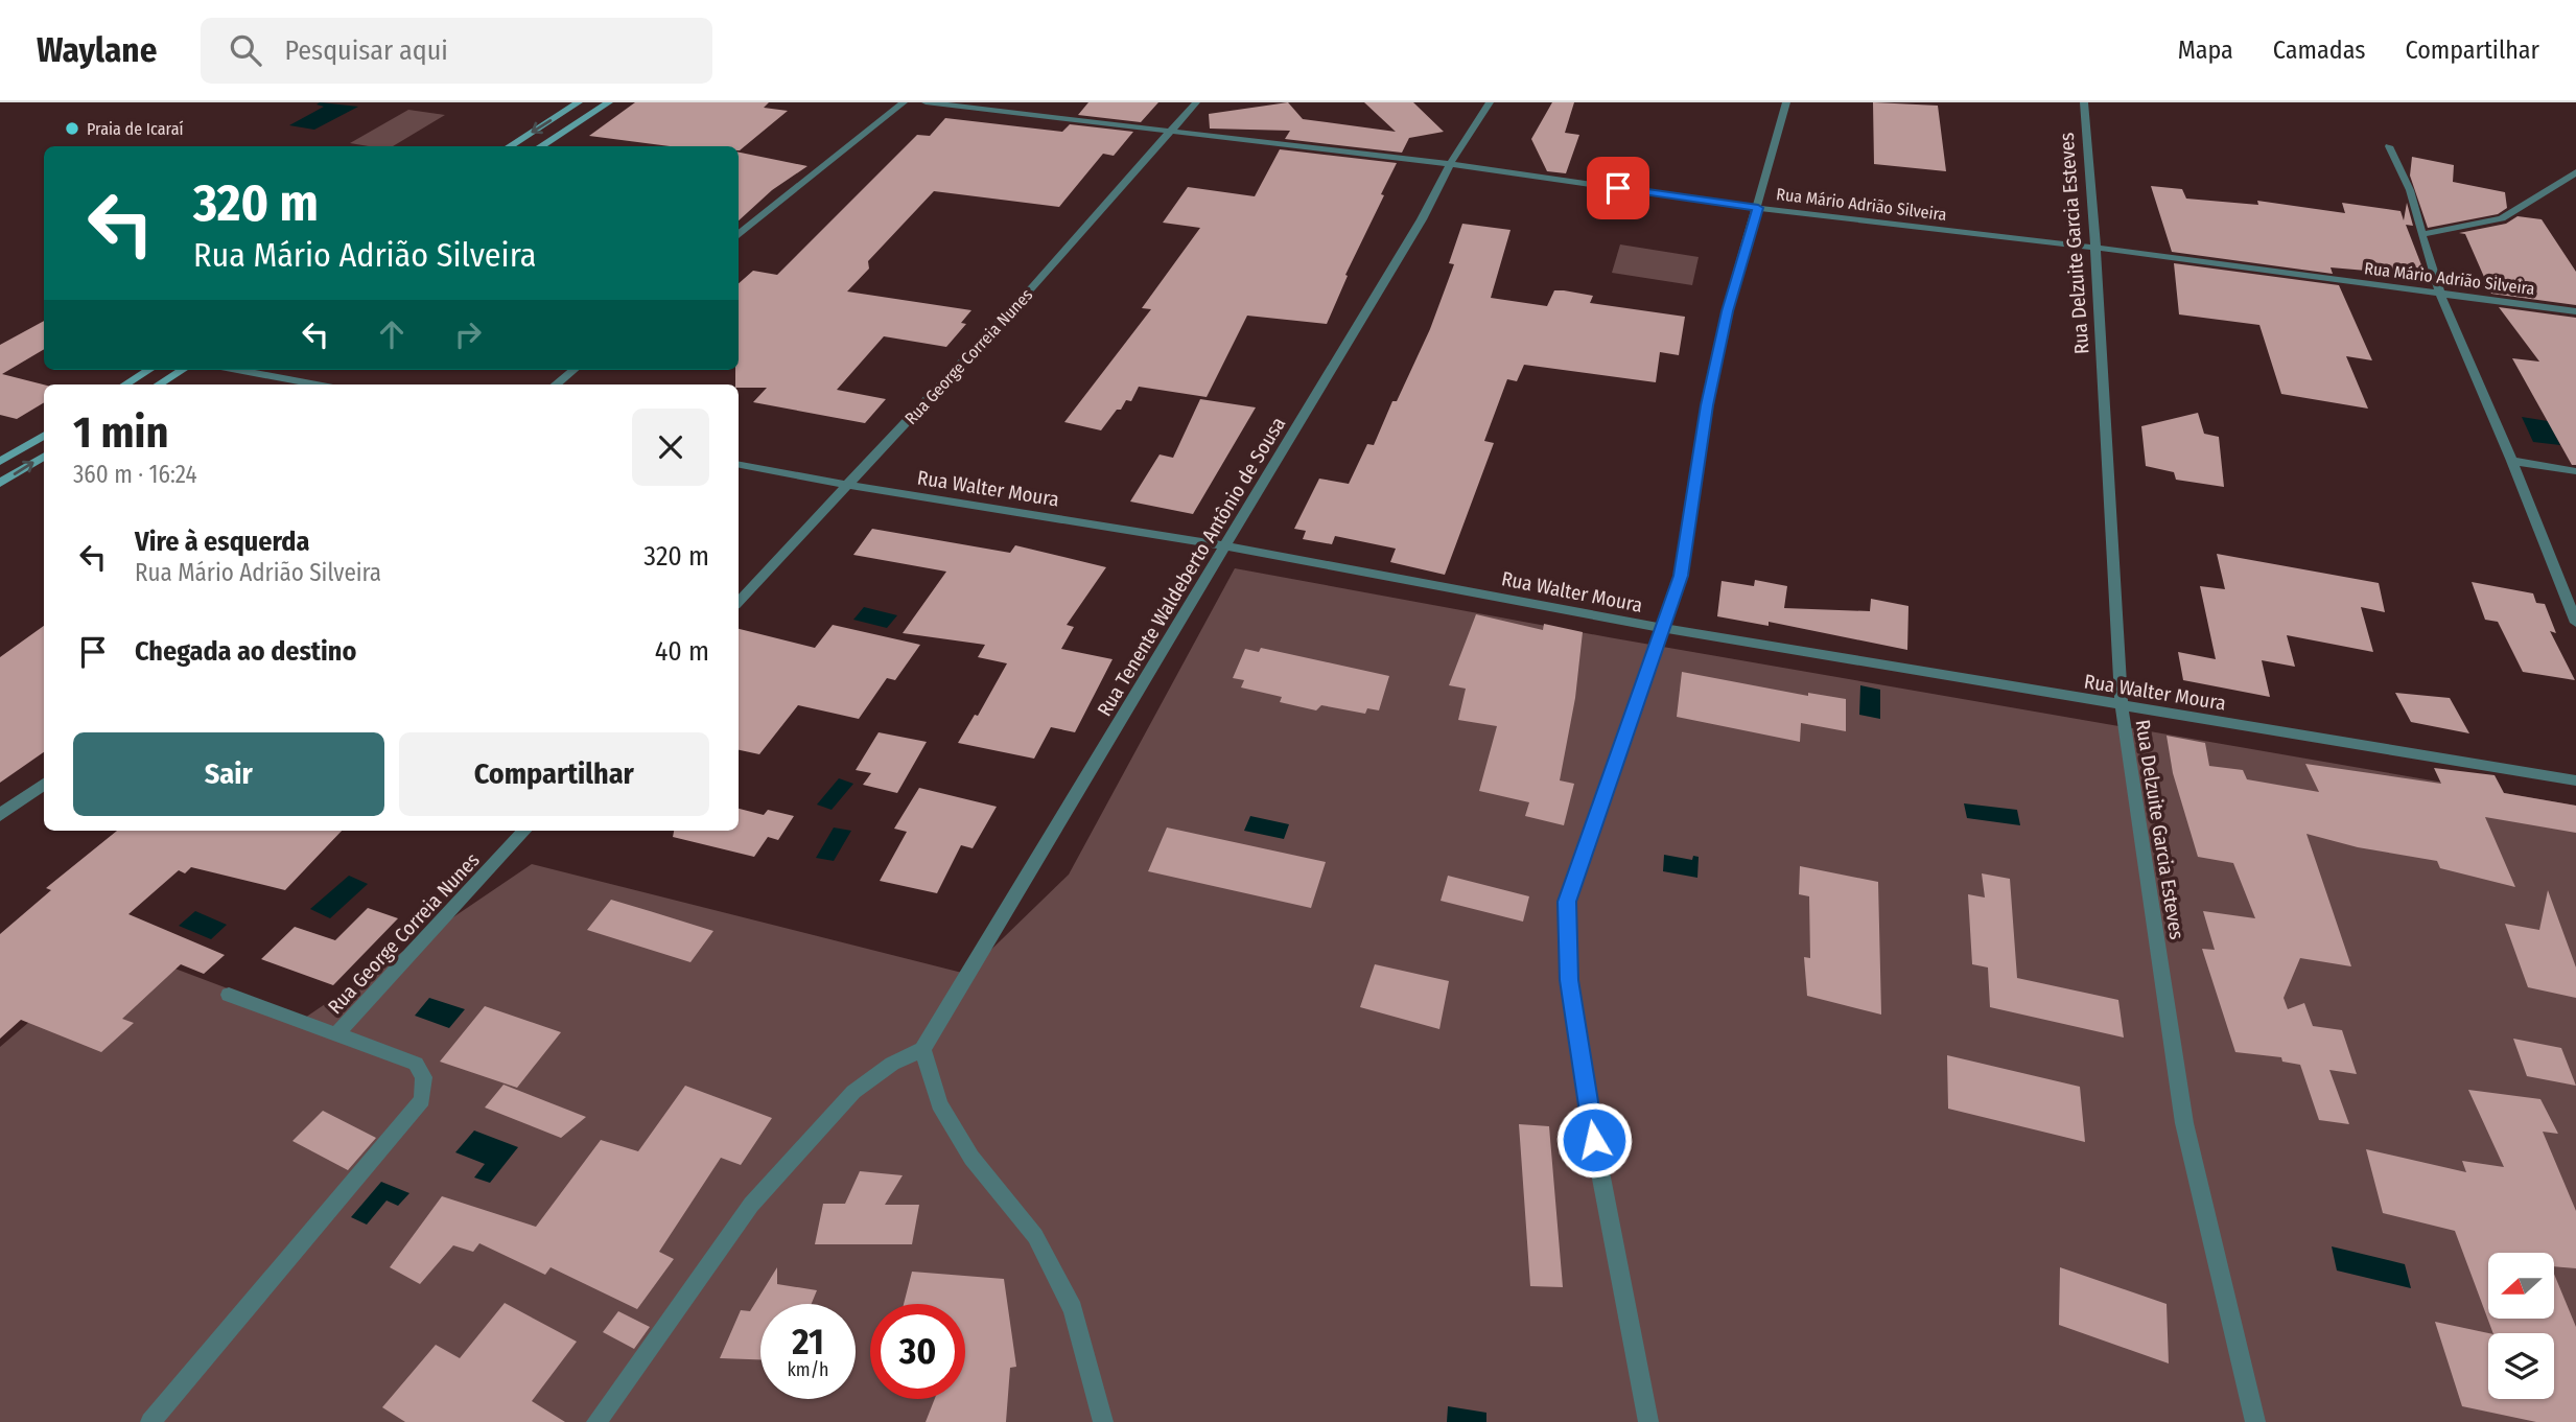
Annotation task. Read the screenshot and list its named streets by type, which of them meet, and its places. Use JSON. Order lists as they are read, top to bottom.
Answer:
{
  "streets": {
    "street": [
      "Rua Mário Adrião Silveira",
      "Rua Delzuite Garcia Esteves",
      "Rua George Correia Nunes",
      "Rua Walter Moura",
      "Rua Tenente Waldeberto Antônio de Sousa"
    ]
  },
  "crossings": [
    ["Rua Mário Adrião Silveira", "Rua Delzuite Garcia Esteves"],
    ["Rua Mário Adrião Silveira", "Rua George Correia Nunes"],
    ["Rua Mário Adrião Silveira", "Rua Tenente Waldeberto Antônio de Sousa"],
    ["Rua Delzuite Garcia Esteves", "Rua Walter Moura"],
    ["Rua George Correia Nunes", "Rua Walter Moura"],
    ["Rua Walter Moura", "Rua Tenente Waldeberto Antônio de Sousa"]
  ],
  "places": ["Praia de Icaraí"],
  "north": "left",
  "page": {
    "header": "Waylane",
    "search": "Pesquisar aqui",
    "nav": ["Mapa", "Camadas", "Compartilhar"],
    "turn": ["320 m", "Rua Mário Adrião Silveira"],
    "heading": ["1 min", "360 m · 16:24"],
    "list": [
      {
        "name": "Vire à esquerda",
        "note": "Rua Mário Adrião Silveira",
        "value": "320 m"
      },
      {
        "name": "Chegada ao destino",
        "value": "40 m"
      }
    ],
    "buttons": ["Sair", "Compartilhar"],
    "speed": "21 km/h",
    "limit": "30"
  }
}
